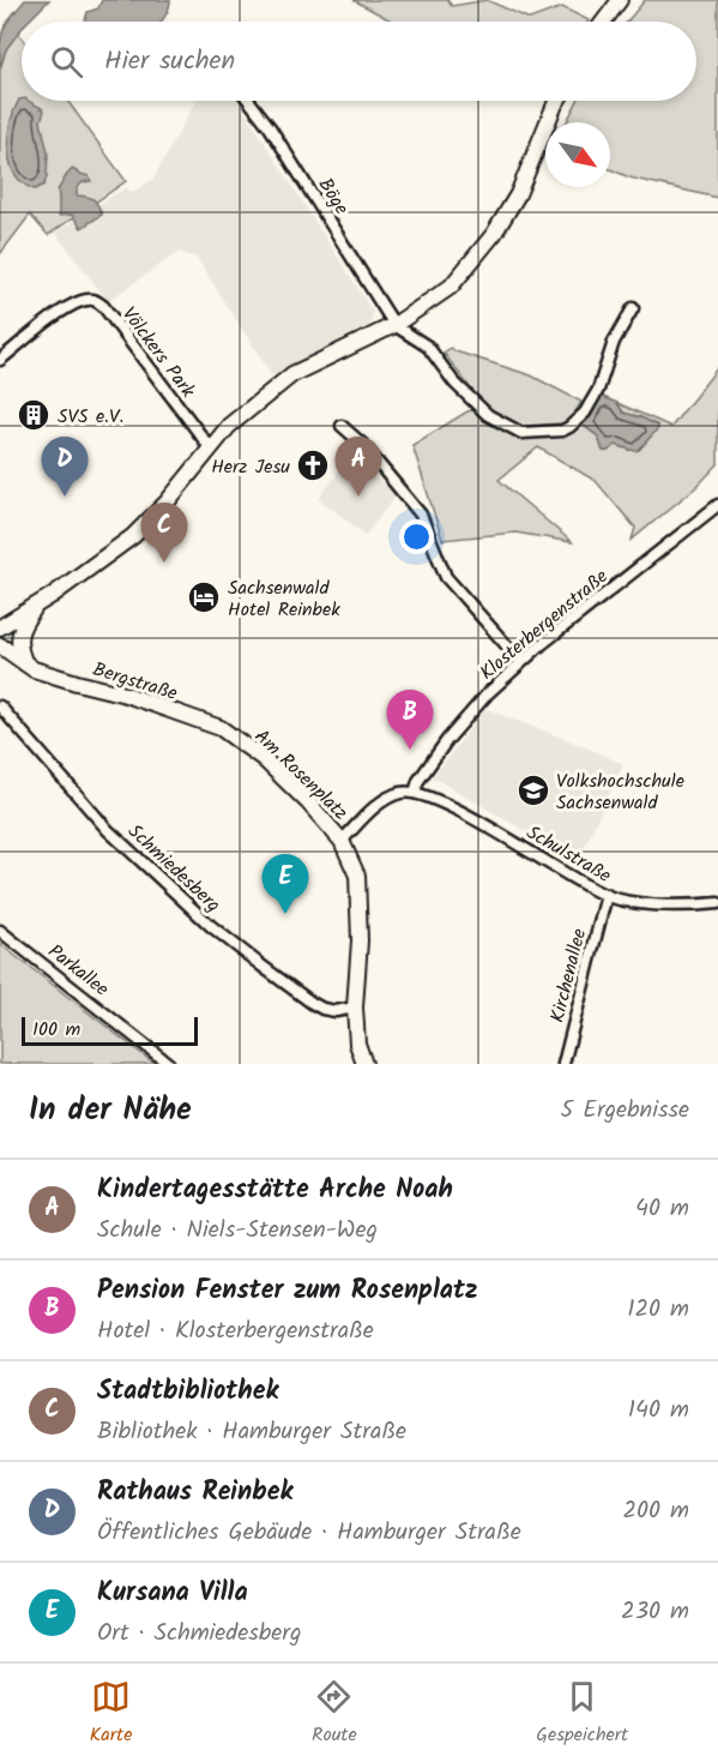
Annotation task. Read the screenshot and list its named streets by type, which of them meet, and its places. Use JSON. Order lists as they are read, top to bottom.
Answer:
{
  "streets": {
    "main road": ["Bergstraße", "Am Rosenplatz"],
    "street": [
      "Böge",
      "Völckers Park",
      "Klosterbergenstraße",
      "Schulstraße",
      "Schmiedesberg",
      "Parkallee",
      "Kirchenallee"
    ]
  },
  "crossings": [
    ["Klosterbergenstraße", "Am Rosenplatz"],
    ["Klosterbergenstraße", "Schulstraße"],
    ["Bergstraße", "Am Rosenplatz"],
    ["Am Rosenplatz", "Schulstraße"],
    ["Am Rosenplatz", "Schmiedesberg"],
    ["Schulstraße", "Kirchenallee"]
  ],
  "places": {
    "building": ["SVS e.V."],
    "church": ["Herz Jesu"],
    "hotel": ["Sachsenwald Hotel Reinbek"],
    "school or university": ["Volkshochschule Sachsenwald"]
  },
  "scale_bar": "100 m",
  "north": "bottom right",
  "page": {
    "search": "Hier suchen",
    "pins": [
      "A",
      "D",
      "C",
      "B",
      "E"
    ],
    "scale": "100 m",
    "heading": ["In der Nähe", "5 Ergebnisse"],
    "list": [
      {
        "mark": "A",
        "name": "Kindertagesstätte Arche Noah",
        "note": "Schule · Niels-Stensen-Weg",
        "value": "40 m"
      },
      {
        "mark": "B",
        "name": "Pension Fenster zum Rosenplatz",
        "note": "Hotel · Klosterbergenstraße",
        "value": "120 m"
      },
      {
        "mark": "C",
        "name": "Stadtbibliothek",
        "note": "Bibliothek · Hamburger Straße",
        "value": "140 m"
      },
      {
        "mark": "D",
        "name": "Rathaus Reinbek",
        "note": "Öffentliches Gebäude · Hamburger Straße",
        "value": "200 m"
      },
      {
        "mark": "E",
        "name": "Kursana Villa",
        "note": "Ort · Schmiedesberg",
        "value": "230 m"
      }
    ],
    "nav": ["Karte", "Route", "Gespeichert"]
  }
}
